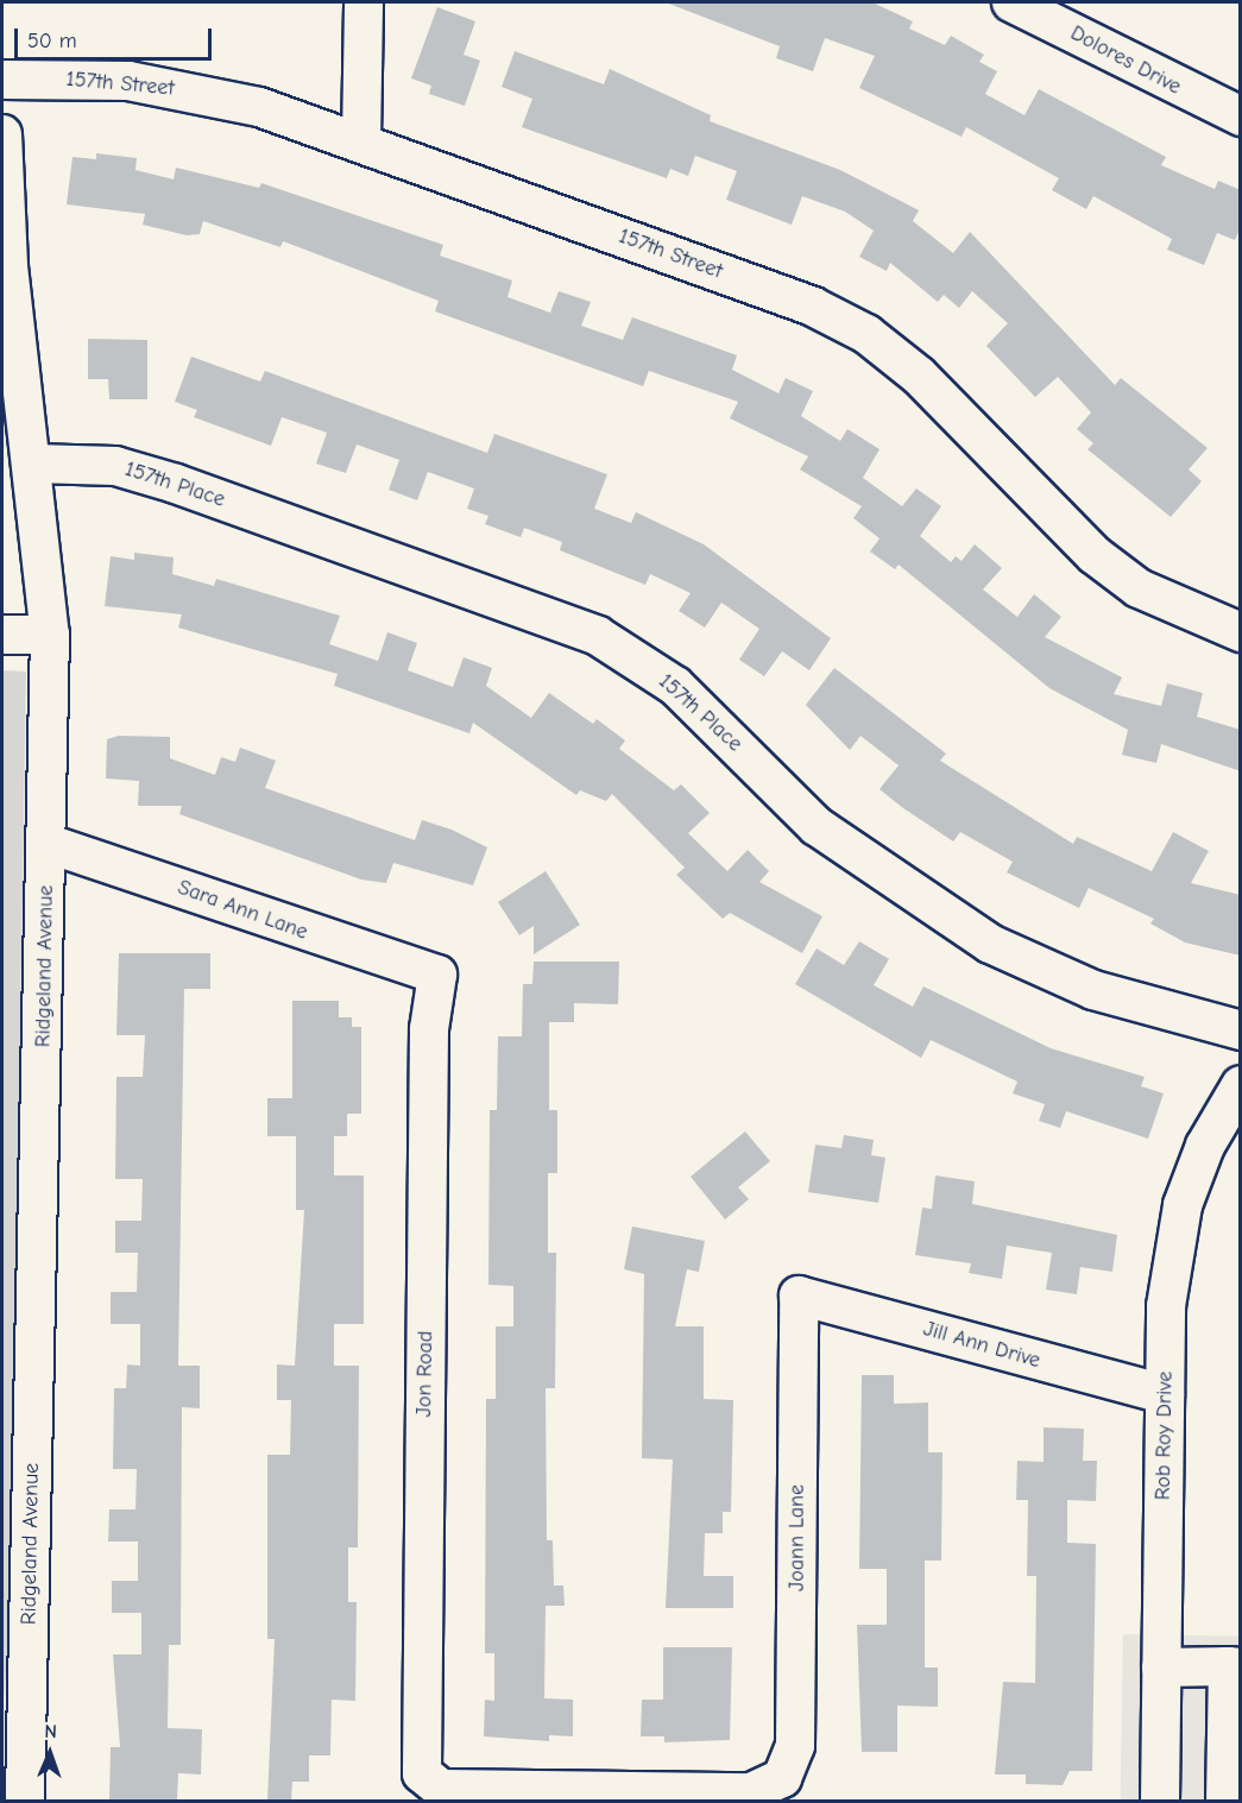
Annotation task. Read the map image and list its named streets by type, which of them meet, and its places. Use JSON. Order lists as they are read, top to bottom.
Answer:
{
  "streets": {
    "street": [
      "Dolores Drive",
      "157th Street",
      "157th Place",
      "Sara Ann Lane",
      "Ridgeland Avenue",
      "Jill Ann Drive",
      "Jon Road",
      "Rob Roy Drive",
      "Joann Lane"
    ]
  },
  "crossings": [
    ["157th Place", "Ridgeland Avenue"],
    ["Sara Ann Lane", "Ridgeland Avenue"],
    ["Sara Ann Lane", "Jon Road"],
    ["Jill Ann Drive", "Rob Roy Drive"],
    ["Jill Ann Drive", "Joann Lane"],
    ["Jon Road", "Joann Lane"]
  ],
  "scale_bar": "50 m",
  "north": "top"
}
